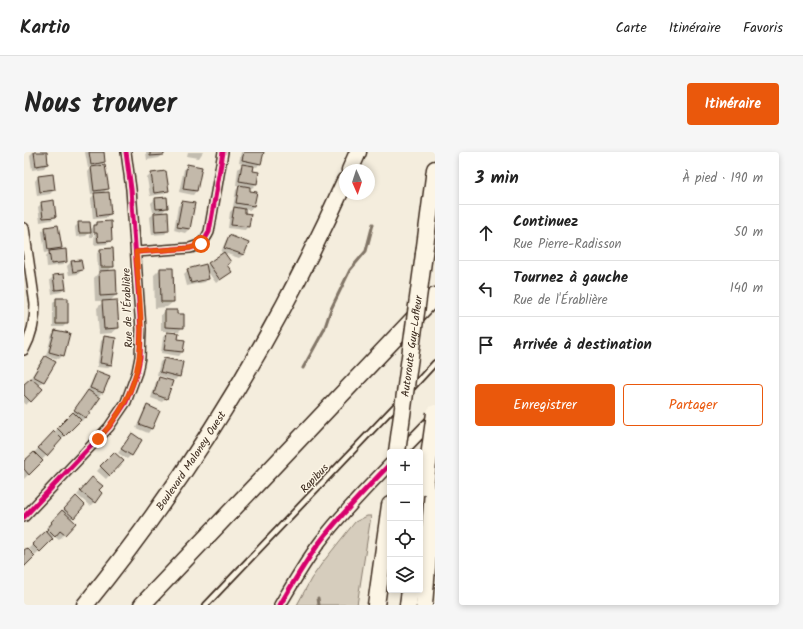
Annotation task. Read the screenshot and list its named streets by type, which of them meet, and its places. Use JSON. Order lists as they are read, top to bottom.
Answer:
{
  "streets": {
    "highway": ["Autoroute Guy-Lafleur", "Boulevard Maloney Ouest"],
    "street": ["Rue de l'Érablière"],
    "lane": ["Rapibus"]
  },
  "north": "bottom",
  "page": {
    "header": "Kartio",
    "nav": ["Carte", "Itinéraire", "Favoris"],
    "title": "Nous trouver",
    "buttons": [
      "Itinéraire",
      ["Enregistrer", "Partager"]
    ],
    "heading": ["3 min", "À pied · 190 m"],
    "list": [
      ["Continuez", "Rue Pierre-Radisson", "50 m"],
      ["Tournez à gauche", "Rue de l'Érablière", "140 m"],
      "Arrivée à destination"
    ],
    "map_buttons": ["+", "−"]
  }
}
